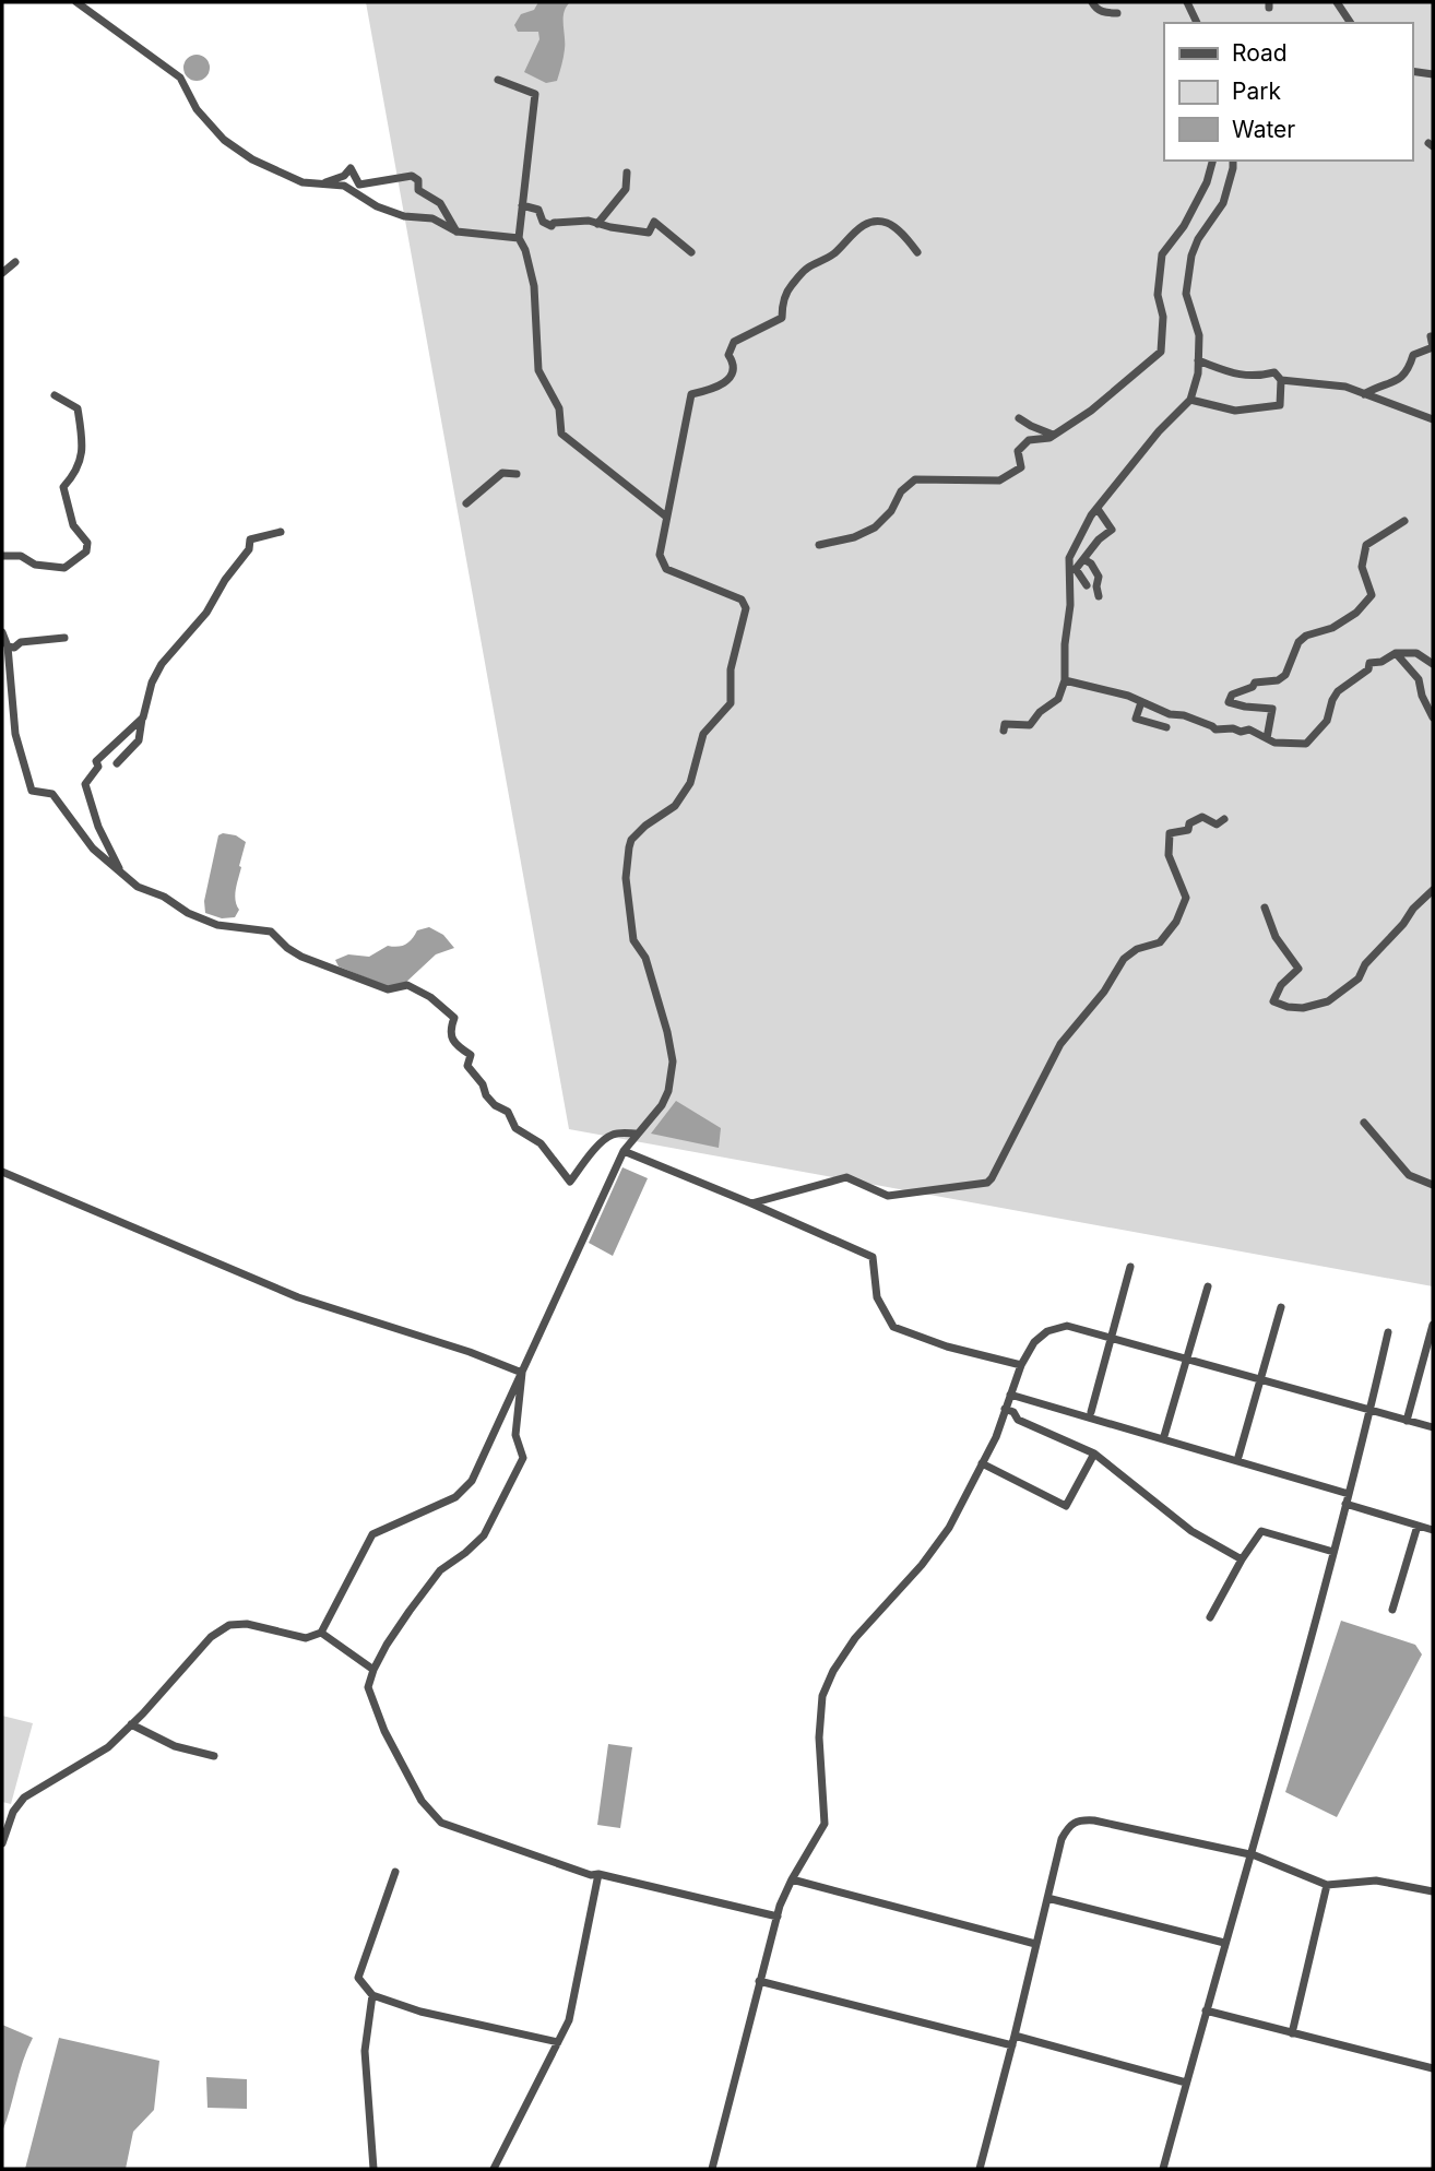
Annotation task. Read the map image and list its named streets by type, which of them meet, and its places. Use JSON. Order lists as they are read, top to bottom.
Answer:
{
  "legend": ["Road", "Park", "Water"]
}
